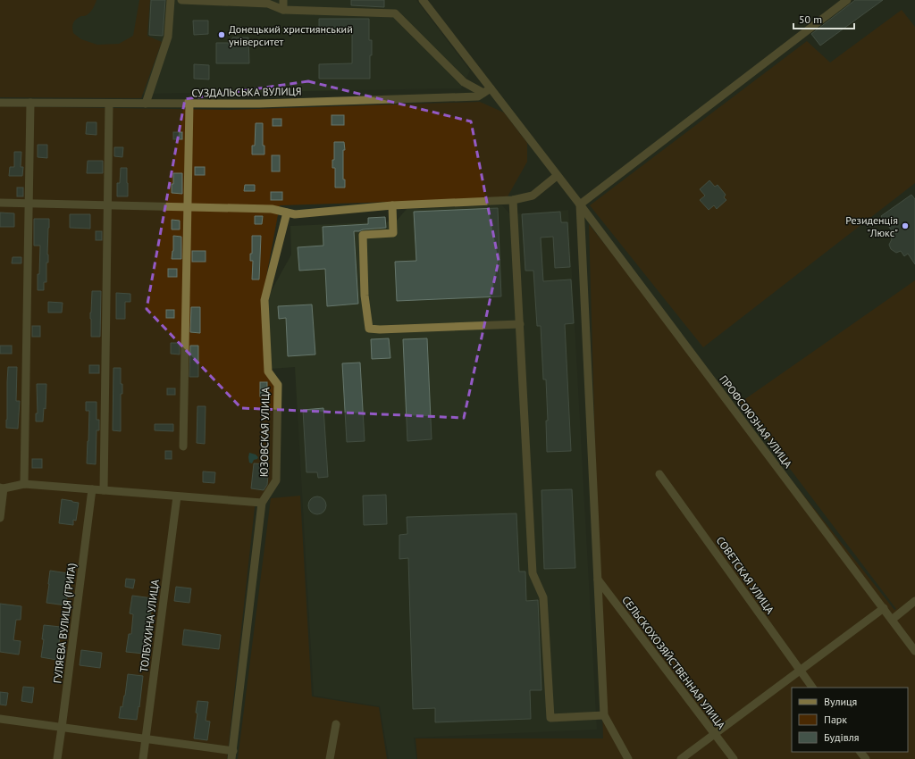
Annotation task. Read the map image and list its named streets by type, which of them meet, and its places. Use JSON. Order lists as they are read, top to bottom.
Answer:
{
  "streets": {
    "street": [
      "СУЗДАЛЬСЬКА ВУЛИЦЯ",
      "ПРОФСОЮЗНАЯ УЛИЦА",
      "ЮЗОВСКАЯ УЛИЦА",
      "СОВЕТСКАЯ УЛИЦА",
      "ГУЛЯЄВА ВУЛИЦЯ (ГРИГА)",
      "ТОЛБУХИНА УЛИЦА",
      "СЕЛЬСКОХОЗЯЙСТВЕННАЯ УЛИЦА"
    ]
  },
  "crossings": [
    ["СУЗДАЛЬСЬКА ВУЛИЦЯ", "ПРОФСОЮЗНАЯ УЛИЦА"]
  ],
  "places": ["Донецький християнський університет", "Резиденція \"Люкс\""],
  "legend": ["Вулиця", "Парк", "Будівля"],
  "scale_bar": "50 m"
}
